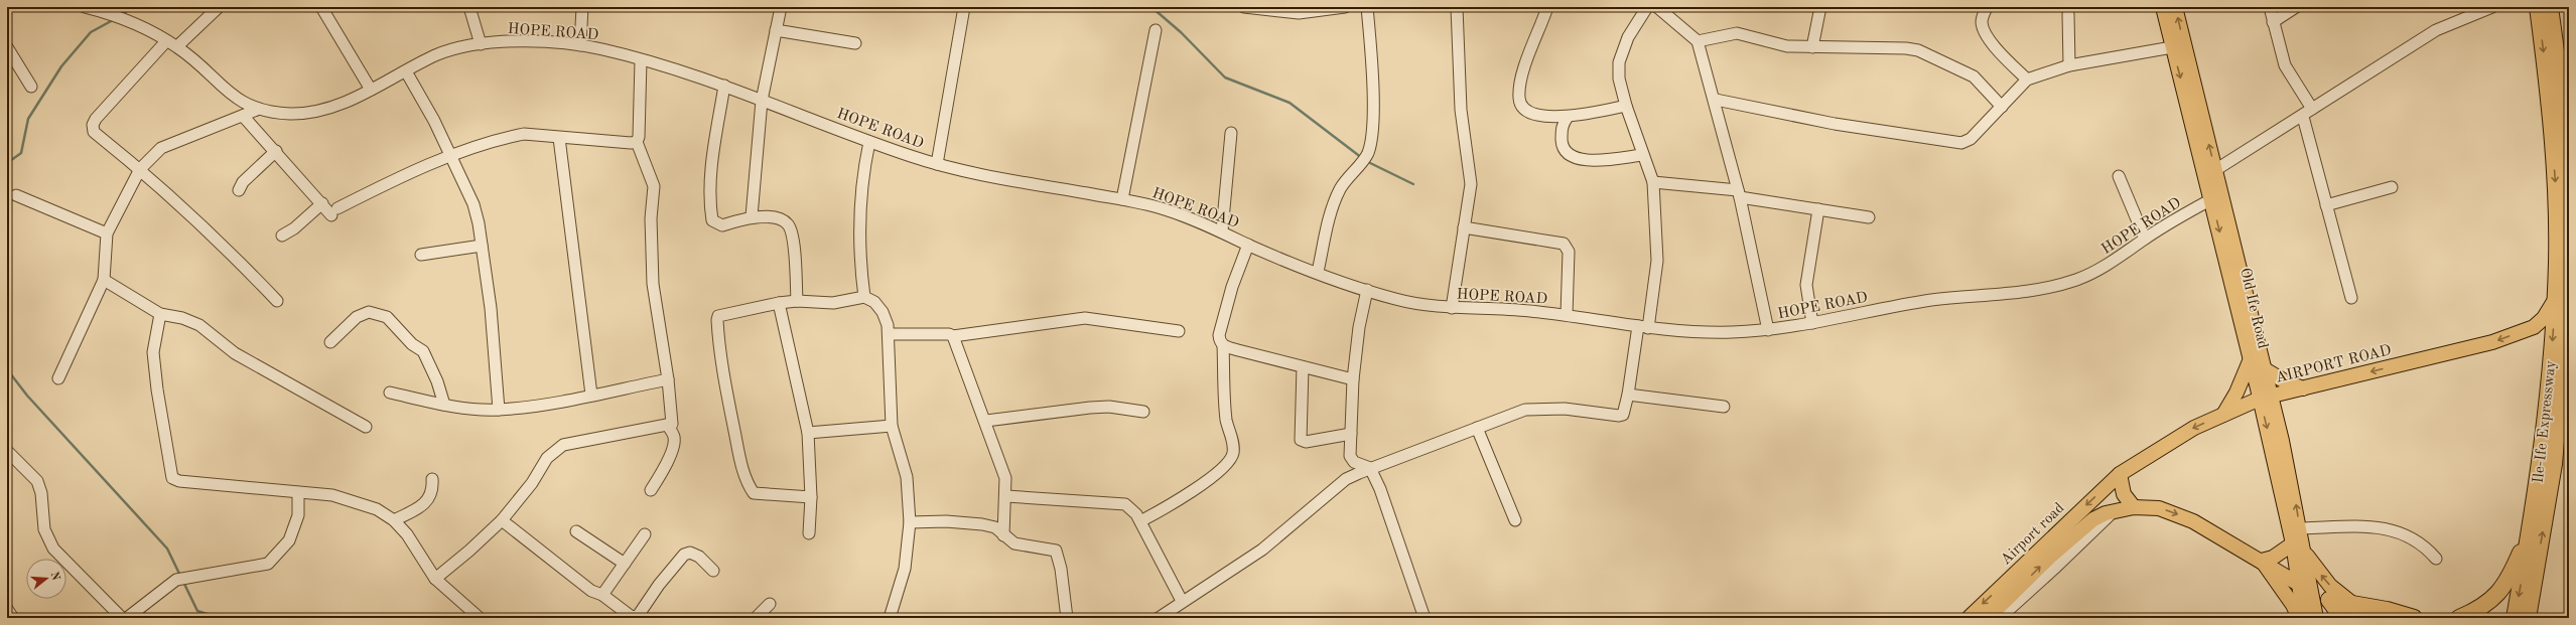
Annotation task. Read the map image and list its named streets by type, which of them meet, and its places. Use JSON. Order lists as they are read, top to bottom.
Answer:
{
  "streets": {
    "highway": ["Ile-Ife Expressway"],
    "main road": ["Old Ife Road", "AIRPORT ROAD", "Airport road"],
    "street": ["HOPE ROAD"]
  },
  "crossings": [
    ["HOPE ROAD", "Old Ife Road"],
    ["Old Ife Road", "AIRPORT ROAD"],
    ["AIRPORT ROAD", "Ile-Ife Expressway"],
    ["AIRPORT ROAD", "Airport road"]
  ],
  "one_way": ["AIRPORT ROAD"],
  "north": "right"
}
